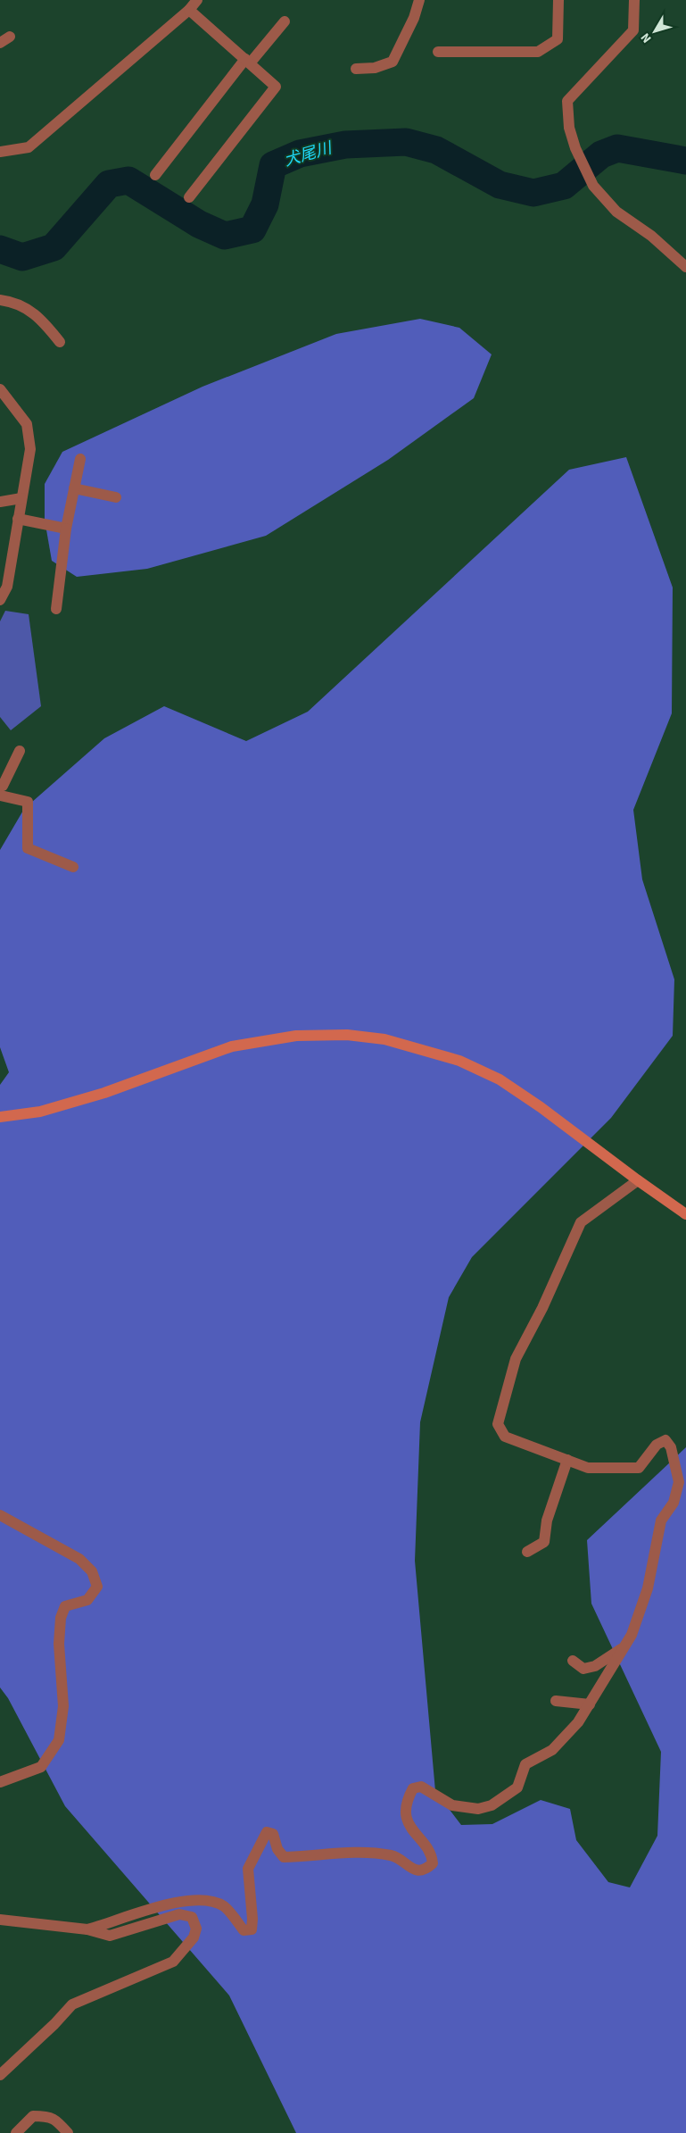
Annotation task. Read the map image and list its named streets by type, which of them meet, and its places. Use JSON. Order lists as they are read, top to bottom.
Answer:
{
  "water": ["犬尾川"],
  "north": "bottom left"
}
